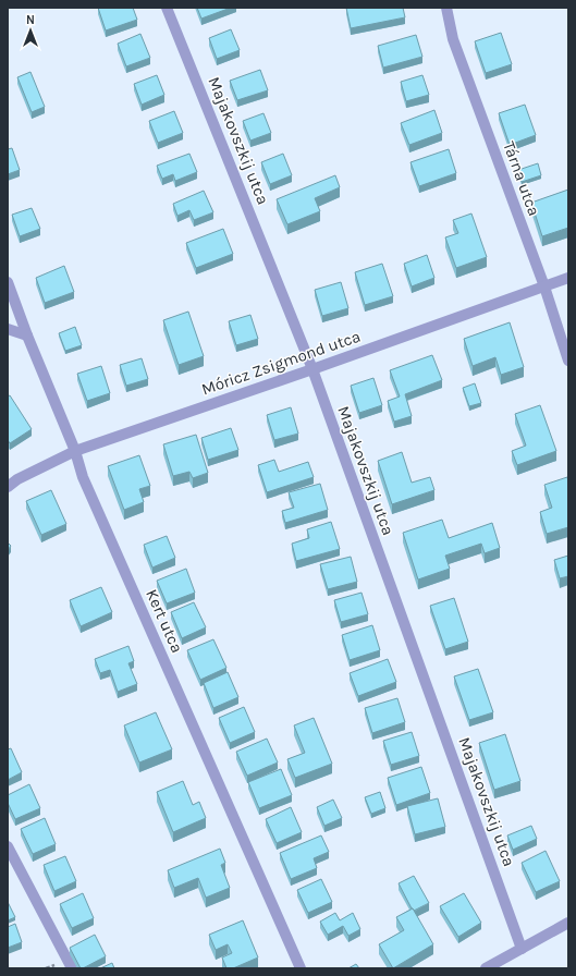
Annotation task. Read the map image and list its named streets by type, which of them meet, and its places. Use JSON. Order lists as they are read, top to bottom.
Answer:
{
  "streets": {
    "street": [
      "Majakovszkij utca",
      "Tárna utca",
      "Móricz Zsigmond utca",
      "Kert utca"
    ]
  },
  "crossings": [
    ["Majakovszkij utca", "Móricz Zsigmond utca"],
    ["Tárna utca", "Móricz Zsigmond utca"],
    ["Móricz Zsigmond utca", "Kert utca"]
  ],
  "north": "top"
}
